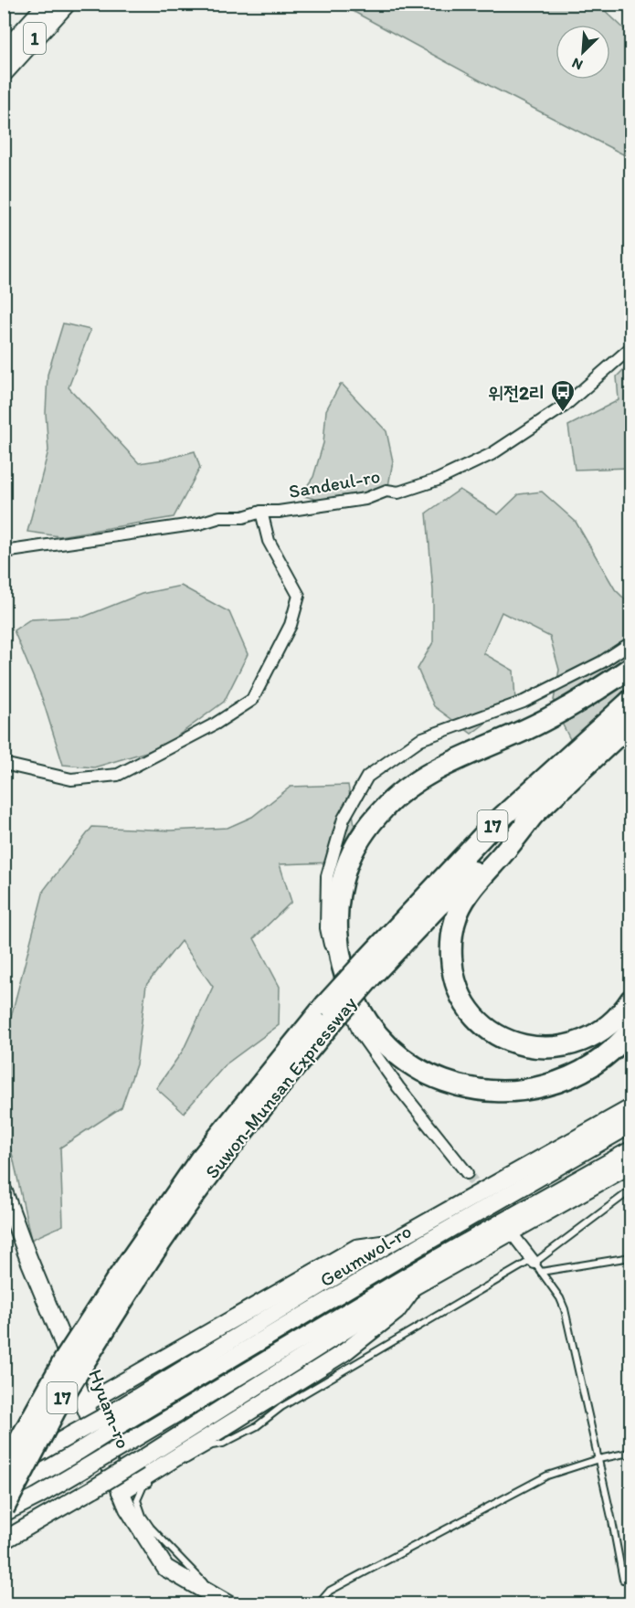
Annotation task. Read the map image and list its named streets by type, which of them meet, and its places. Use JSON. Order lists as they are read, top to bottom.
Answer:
{
  "streets": {
    "highway": ["17", "Suwon-Munsan Expressway"],
    "main road": ["1", "Geumwol-ro", "Hyuam-ro"],
    "street": ["Sandeul-ro"]
  },
  "places": {
    "bus stop": ["위전2리"]
  },
  "north": "bottom left"
}
